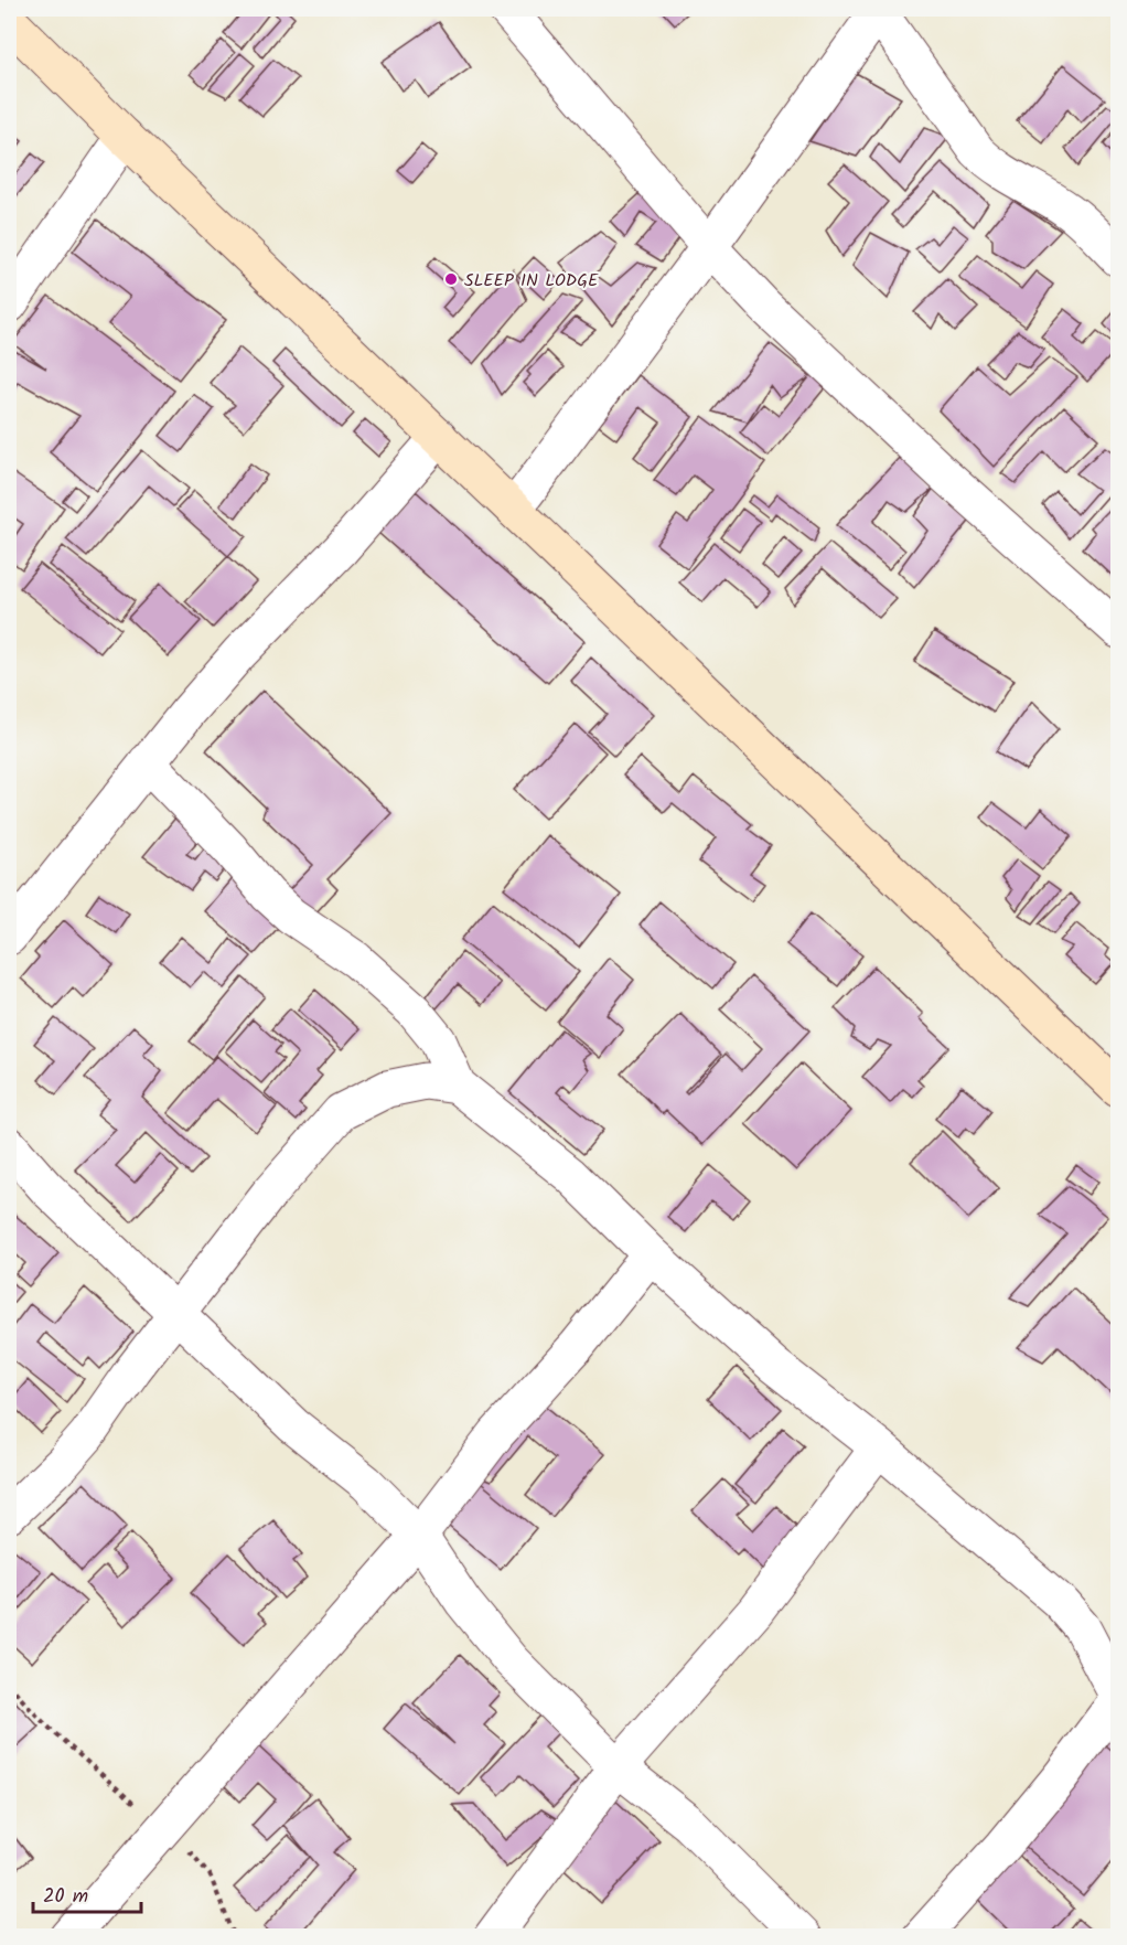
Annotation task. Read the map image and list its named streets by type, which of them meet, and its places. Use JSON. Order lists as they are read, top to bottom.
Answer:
{
  "places": ["SLEEP IN LODGE"],
  "scale_bar": "20 m"
}
